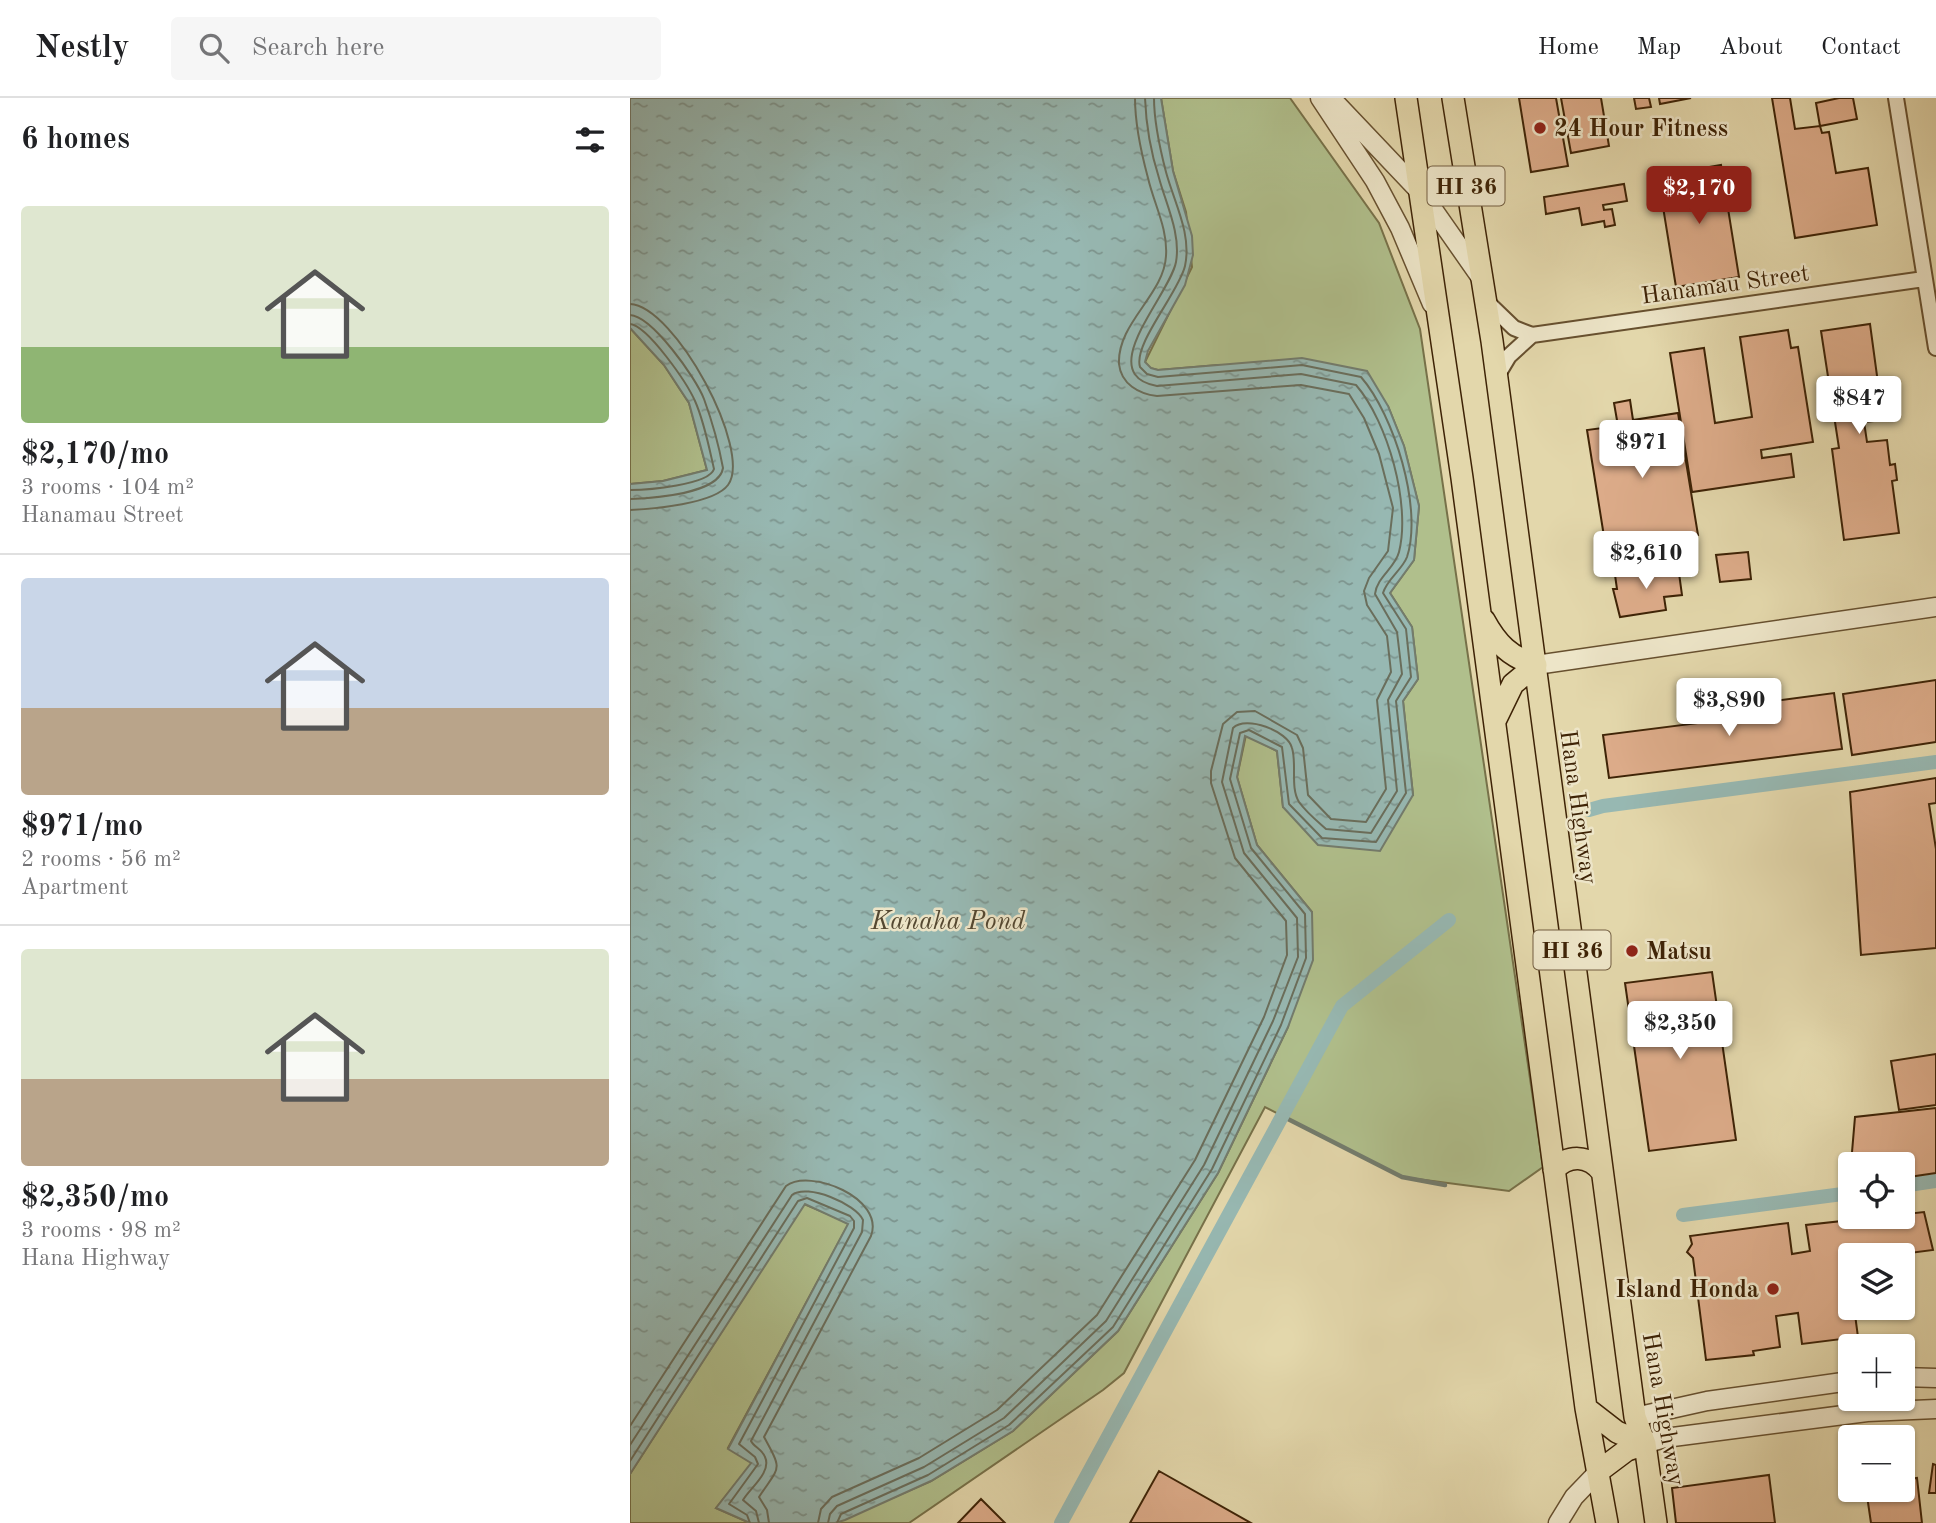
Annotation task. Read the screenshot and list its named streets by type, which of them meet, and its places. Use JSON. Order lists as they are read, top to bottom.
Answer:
{
  "streets": {
    "main road": ["HI 36", "Hana Highway"],
    "street": ["Hanamau Street"]
  },
  "crossings": [
    ["HI 36", "Hana Highway"]
  ],
  "water": ["Kanaha Pond"],
  "places": ["24 Hour Fitness", "Matsu", "Island Honda"],
  "page": {
    "header": "Nestly",
    "search": "Search here",
    "nav": [
      "Home",
      "Map",
      "About",
      "Contact"
    ],
    "heading": "6 homes",
    "price": [
      "$2,170",
      "$847",
      "$971",
      "$2,610",
      "$3,890",
      "$2,350"
    ],
    "list": [
      {
        "name": "$2,170/mo",
        "note": "3 rooms · 104 m² · Hanamau Street"
      },
      {
        "name": "$971/mo",
        "note": "2 rooms · 56 m² · Apartment"
      },
      {
        "name": "$2,350/mo",
        "note": "3 rooms · 98 m² · Hana Highway"
      }
    ],
    "map_buttons": ["+", "−"]
  }
}
